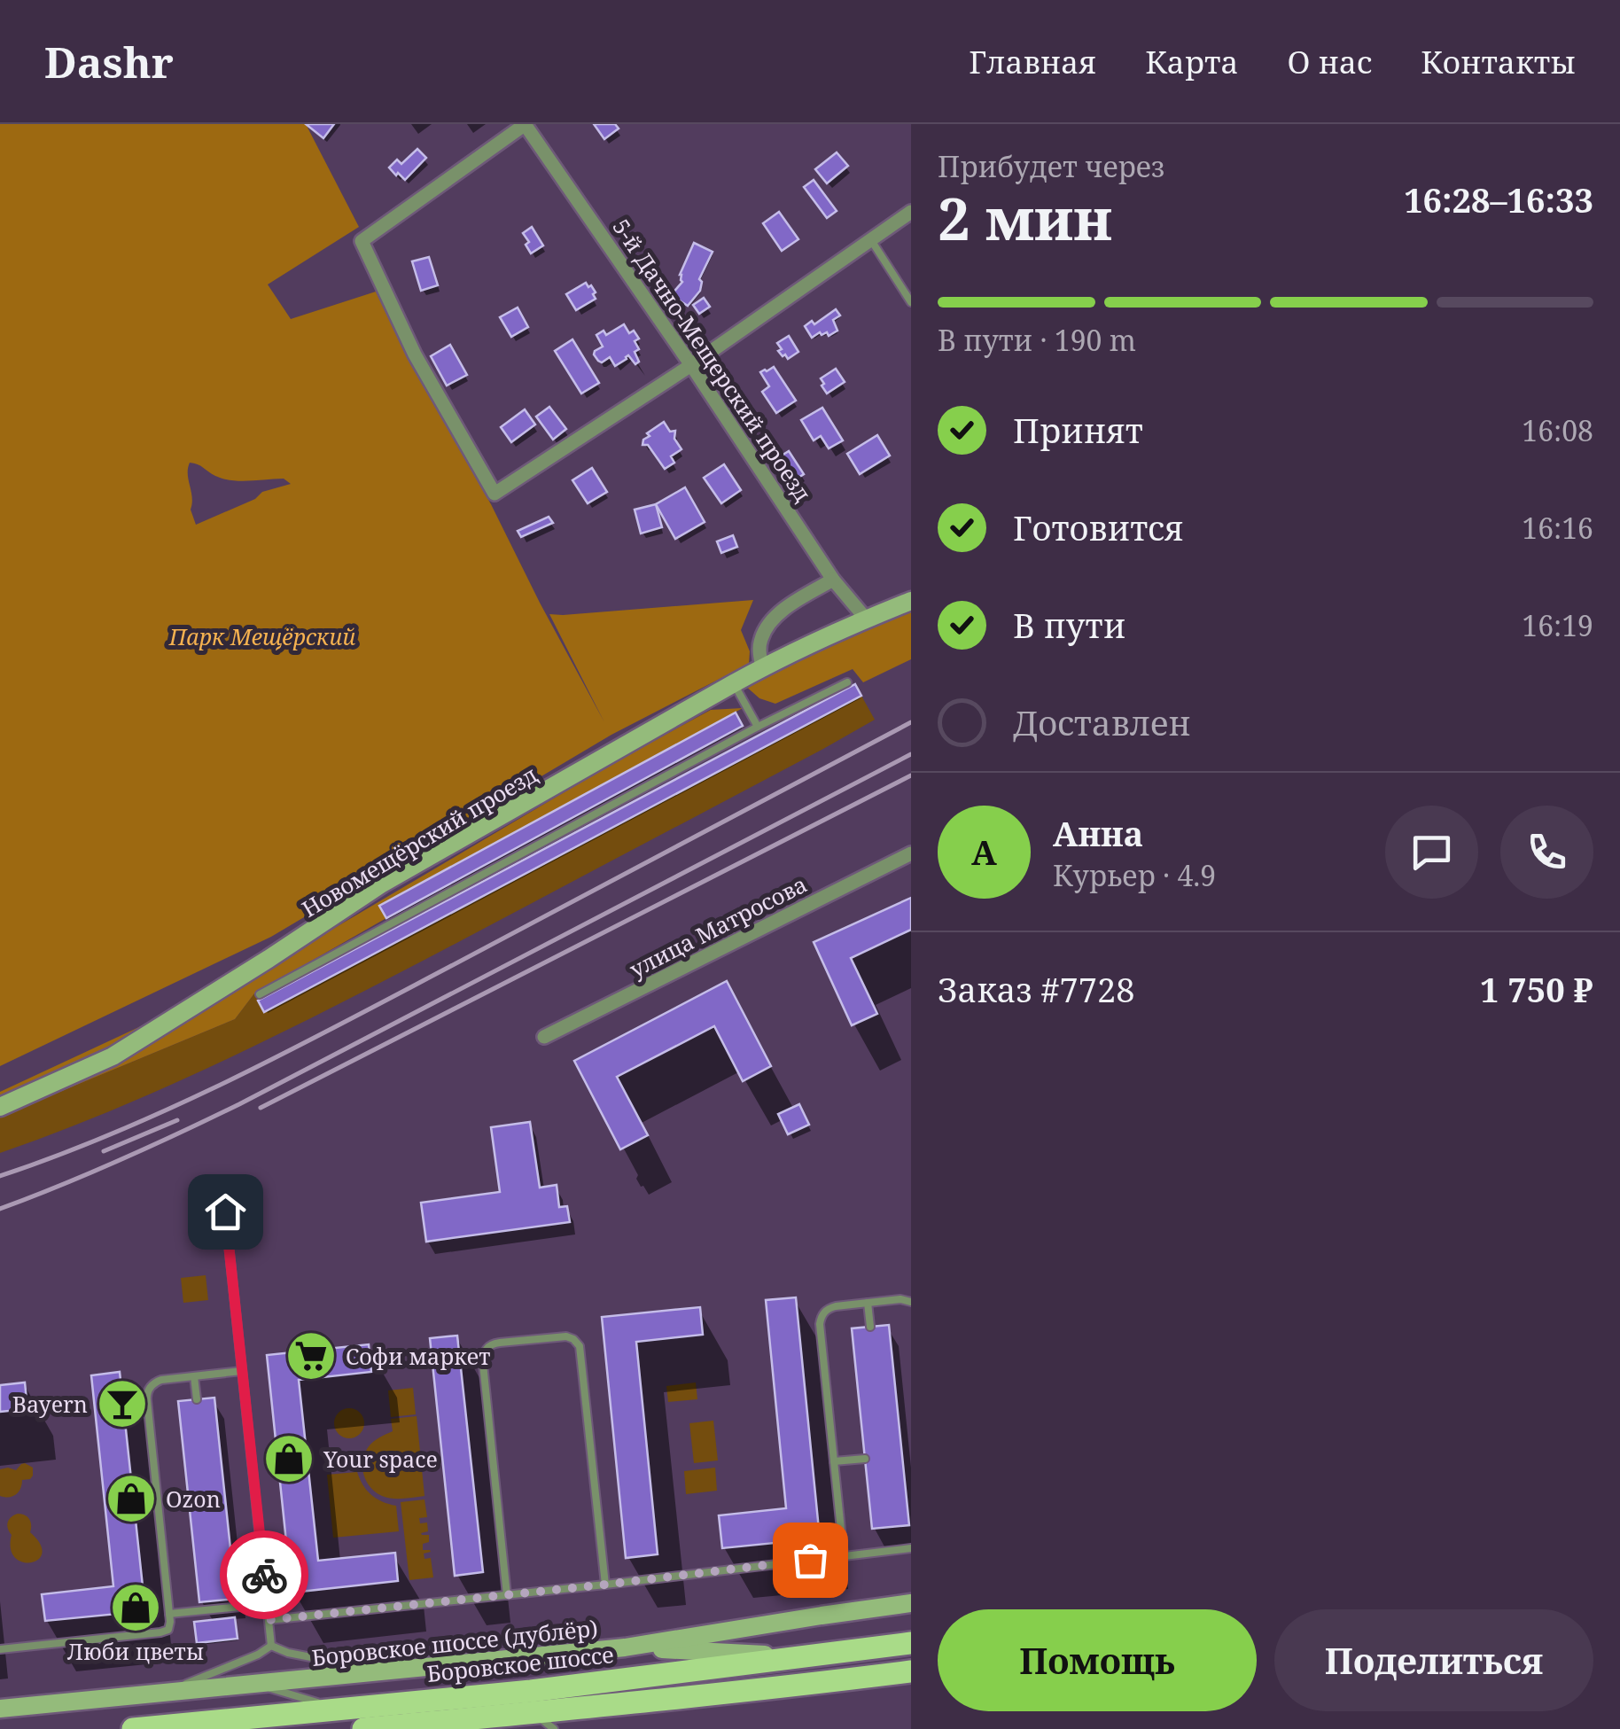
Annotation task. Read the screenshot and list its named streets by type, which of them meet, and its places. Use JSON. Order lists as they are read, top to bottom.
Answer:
{
  "streets": {
    "main road": ["Боровское шоссе"],
    "street": [
      "5-й Дачно-Мещерский проезд",
      "Новомещёрский проезд",
      "улица Матросова",
      "Боровское шоссе (дублёр)"
    ]
  },
  "crossings": [
    ["5-й Дачно-Мещерский проезд", "Новомещёрский проезд"]
  ],
  "parks": ["Парк Мещёрский"],
  "places": {
    "supermarket": ["Софи маркет"],
    "bar": ["Bayern"],
    "shop": ["Your space", "Ozon", "Люби цветы"]
  },
  "page": {
    "header": "Dashr",
    "nav": [
      "Главная",
      "Карта",
      "О нас",
      "Контакты"
    ],
    "heading": ["2 мин", "Прибудет через", "16:28–16:33"],
    "panel": [
      "Анна",
      "Курьер · 4.9",
      "Заказ #7728",
      "1 750 ₽"
    ],
    "bar": "В пути · 190 m",
    "list": [
      ["Принят", "16:08"],
      ["Готовится", "16:16"],
      ["В пути", "16:19"],
      "Доставлен"
    ],
    "round": "А",
    "buttons": ["Помощь", "Поделиться"]
  }
}
